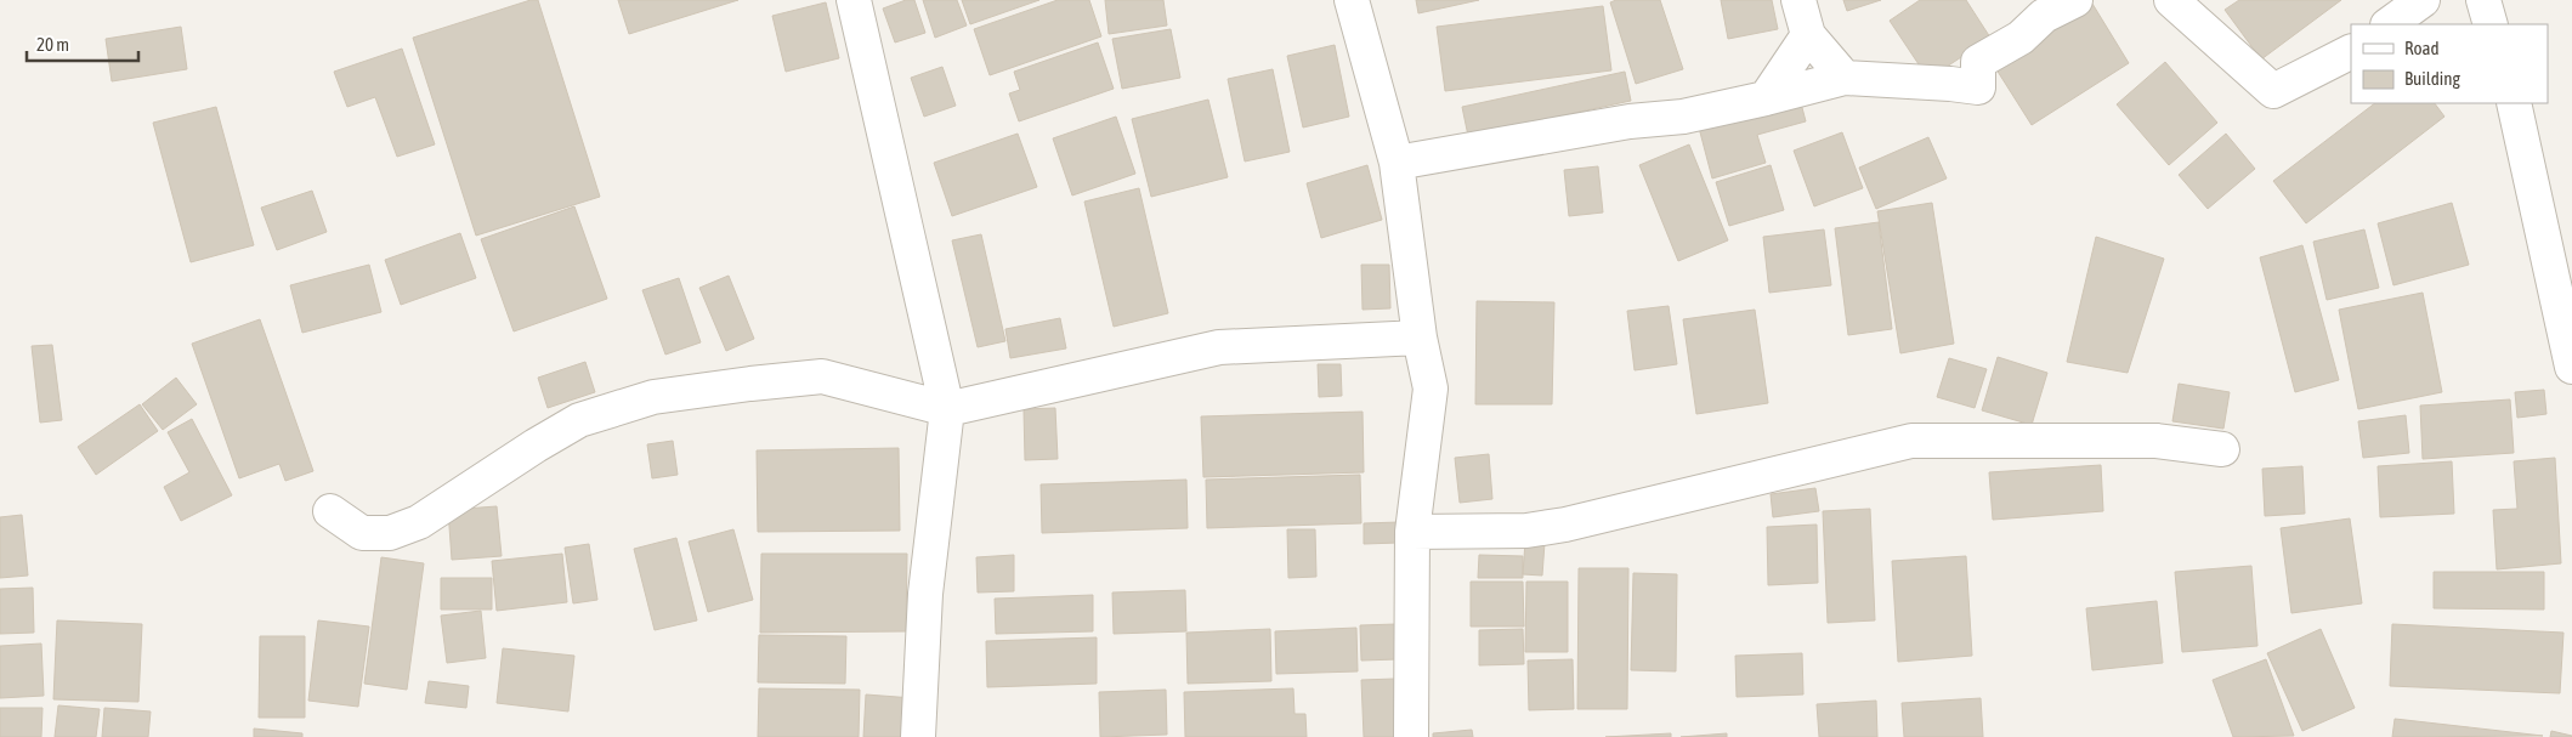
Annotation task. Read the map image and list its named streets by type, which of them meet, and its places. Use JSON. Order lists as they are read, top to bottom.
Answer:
{
  "legend": ["Road", "Building"],
  "scale_bar": "20 m"
}
